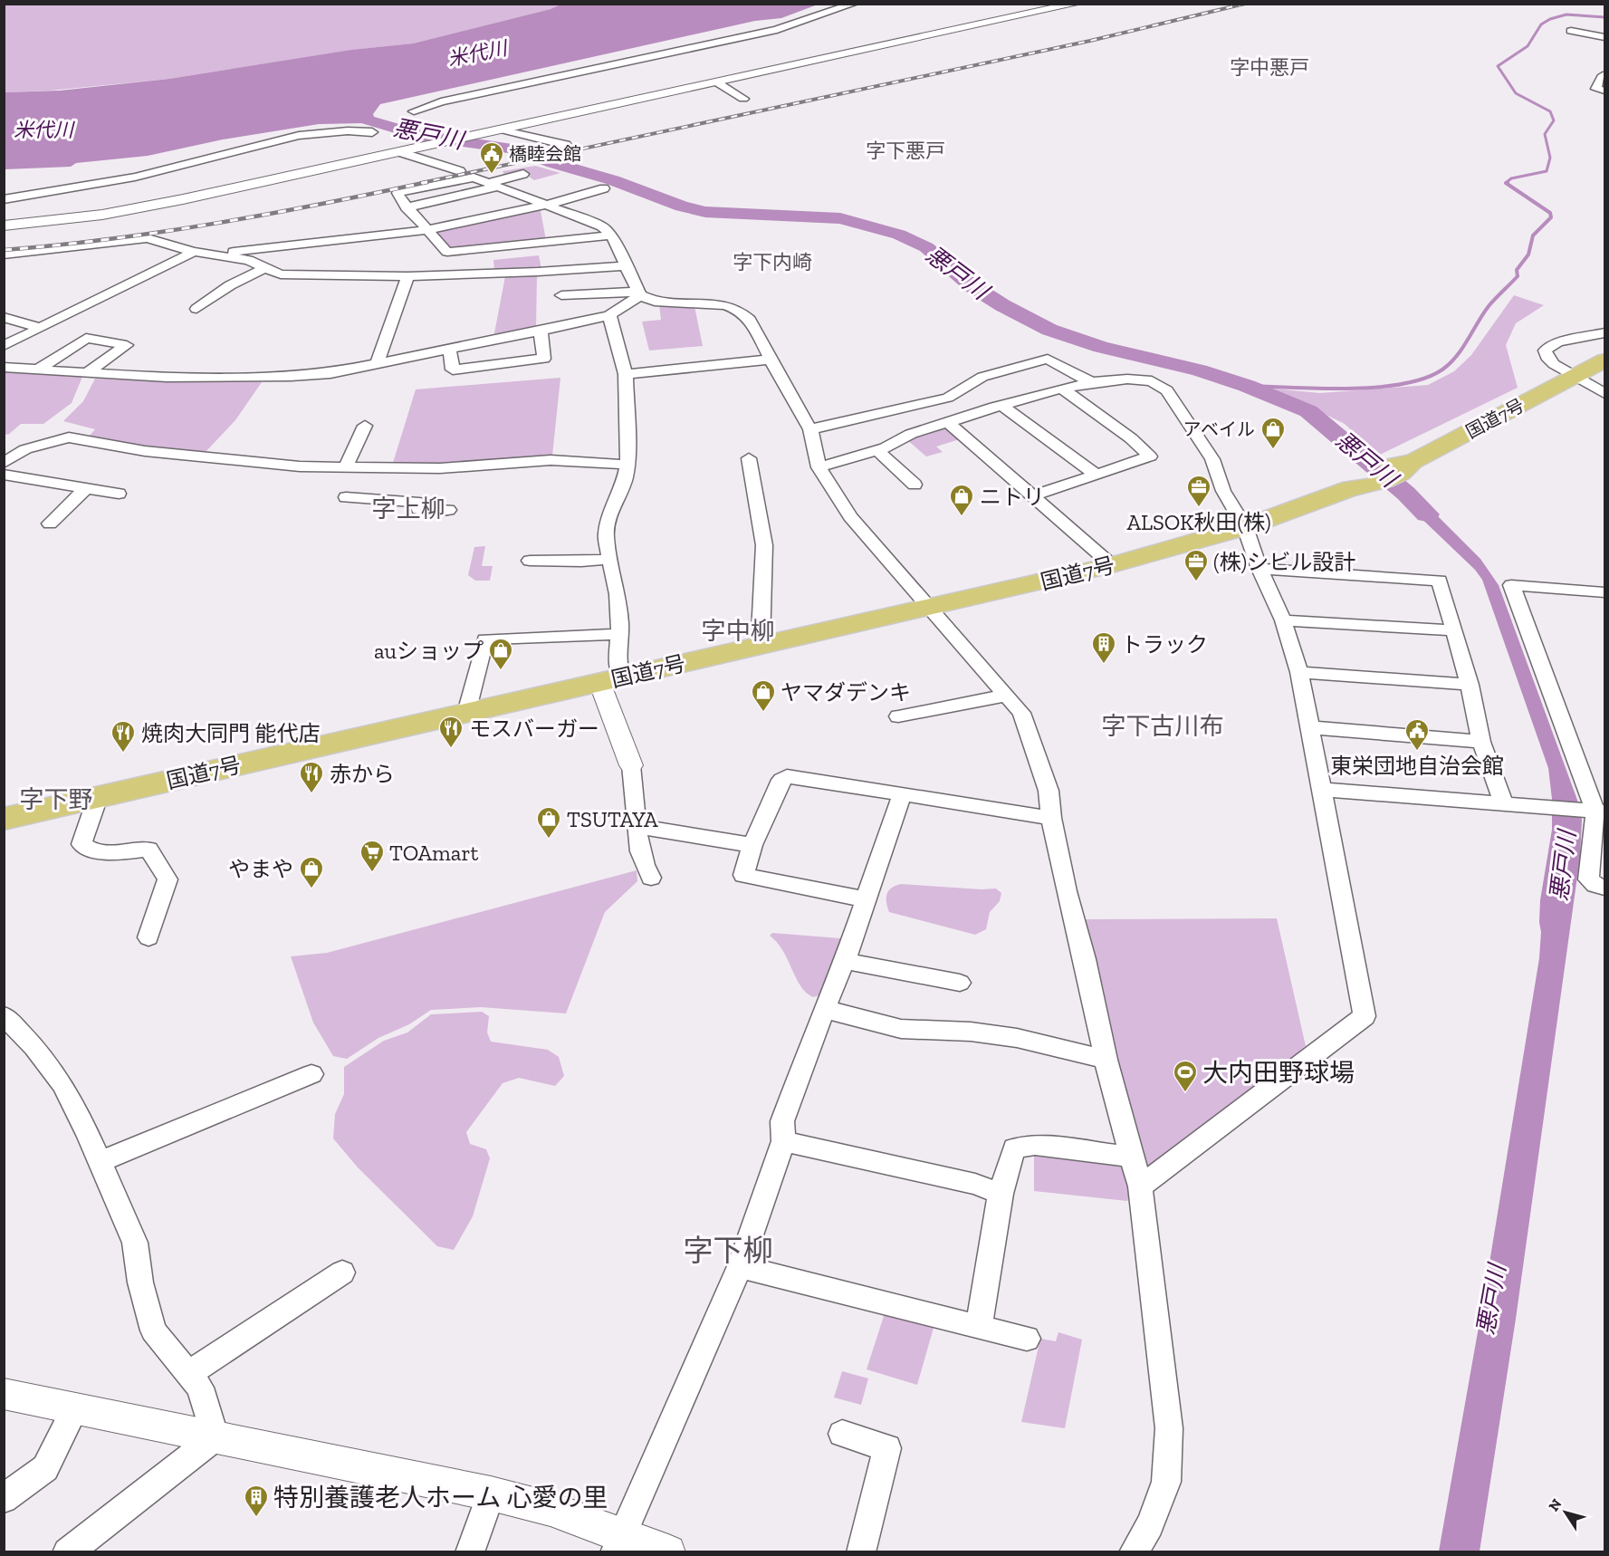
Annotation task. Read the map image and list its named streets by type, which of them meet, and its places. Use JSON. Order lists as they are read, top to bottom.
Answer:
{
  "streets": {
    "highway": ["国道7号"]
  },
  "districts": [
    "字中悪戸",
    "字下悪戸",
    "字下内崎",
    "字上柳",
    "字中柳",
    "字下古川布",
    "字下野",
    "字下柳"
  ],
  "water": ["米代川", "悪戸川"],
  "places": {
    "public building": ["橋睦会館", "東栄団地自治会館"],
    "shop": [
      "アベイル",
      "ニトリ",
      "auショップ",
      "ヤマダデンキ",
      "TSUTAYA",
      "やまや"
    ],
    "office": ["ALSOK秋田(株)", "(株)シビル設計"],
    "building": ["トラック", "特別養護老人ホーム 心愛の里"],
    "restaurant": ["モスバーガー", "焼肉大同門 能代店", "赤から"],
    "supermarket": ["TOAmart"],
    "sports": ["大内田野球場"]
  },
  "north": "top left"
}
